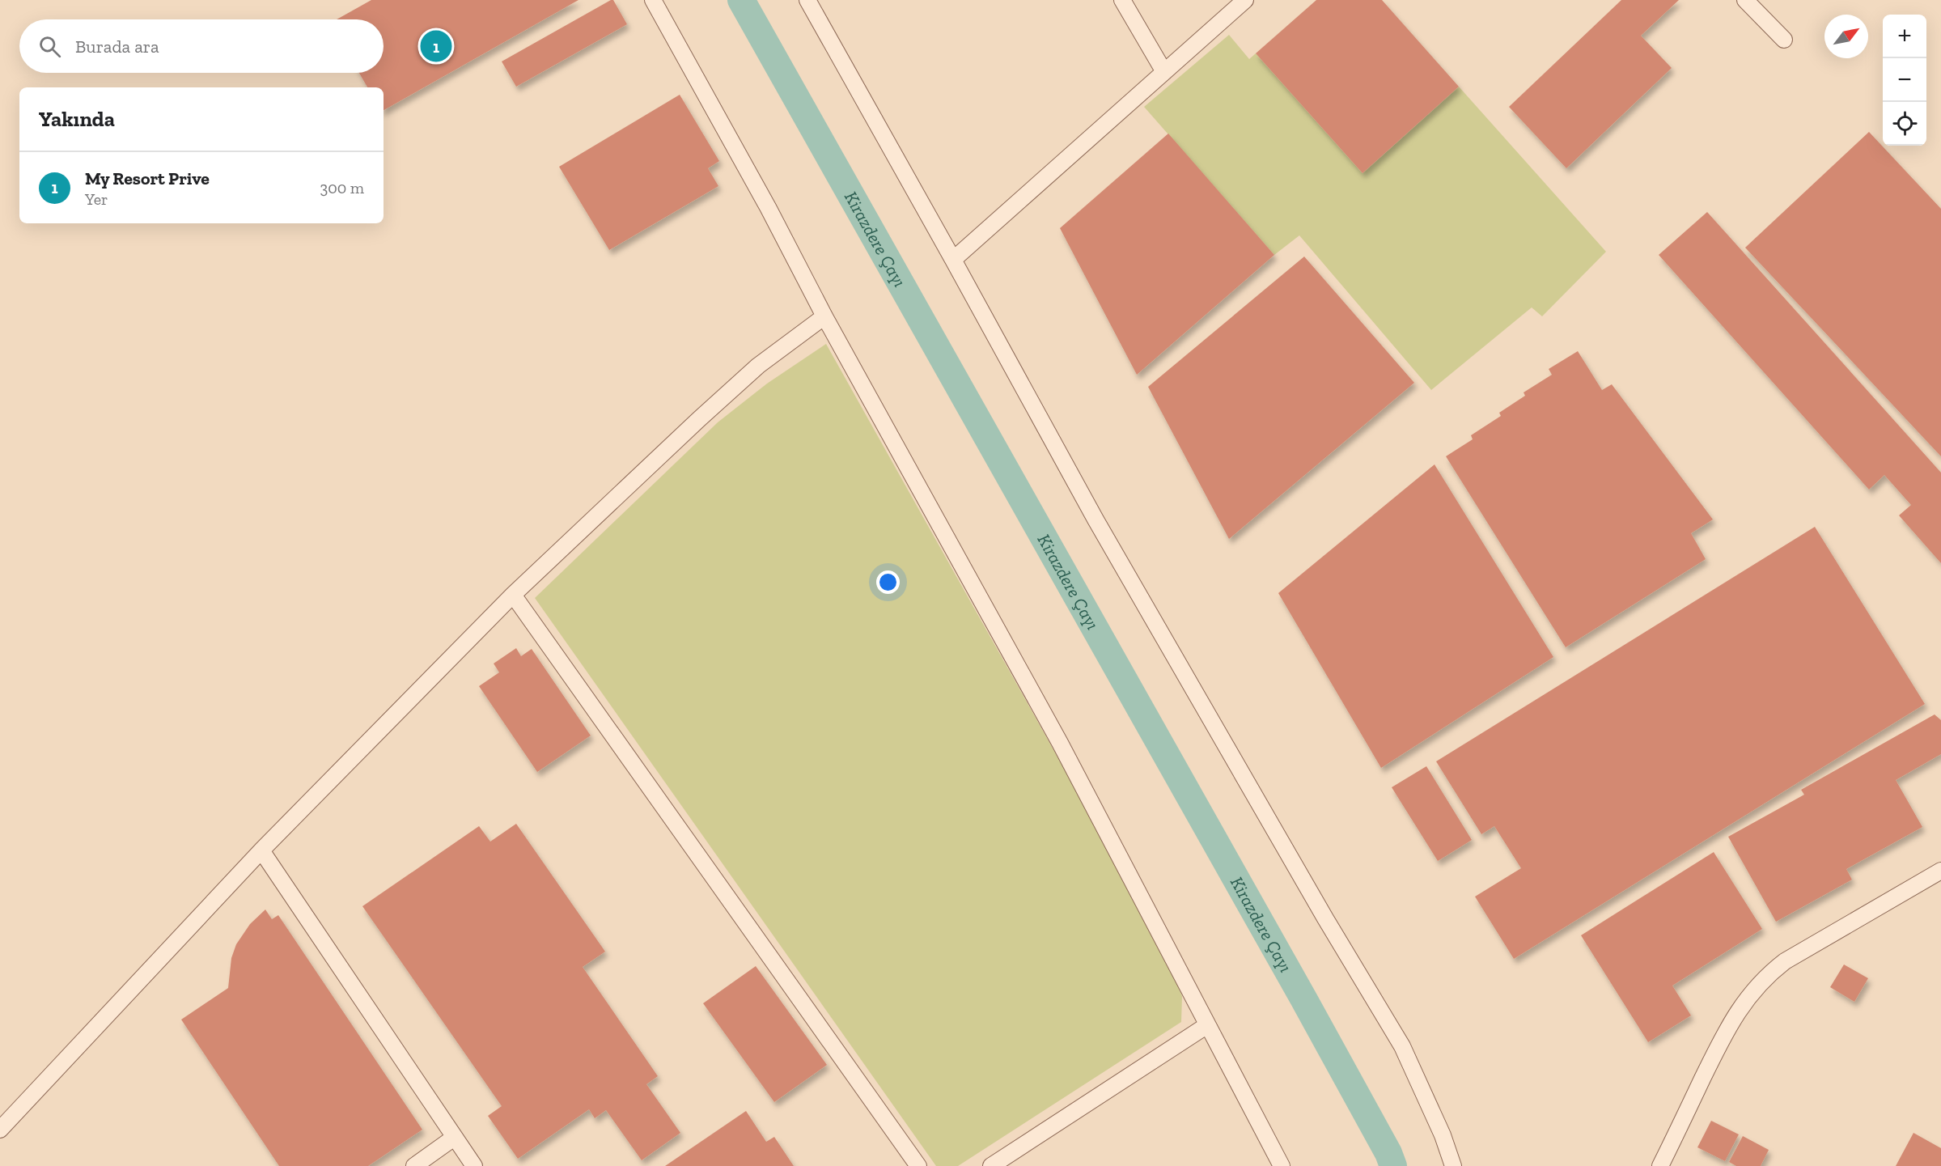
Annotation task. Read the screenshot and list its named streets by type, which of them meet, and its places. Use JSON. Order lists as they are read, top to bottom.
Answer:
{
  "water": ["Kirazdere Çayı"],
  "north": "top right",
  "page": {
    "map_buttons": ["+", "−"],
    "search": "Burada ara",
    "pins": "1",
    "heading": "Yakında",
    "list": [
      {
        "mark": "1",
        "name": "My Resort Prive",
        "note": "Yer",
        "value": "300 m"
      }
    ]
  }
}
